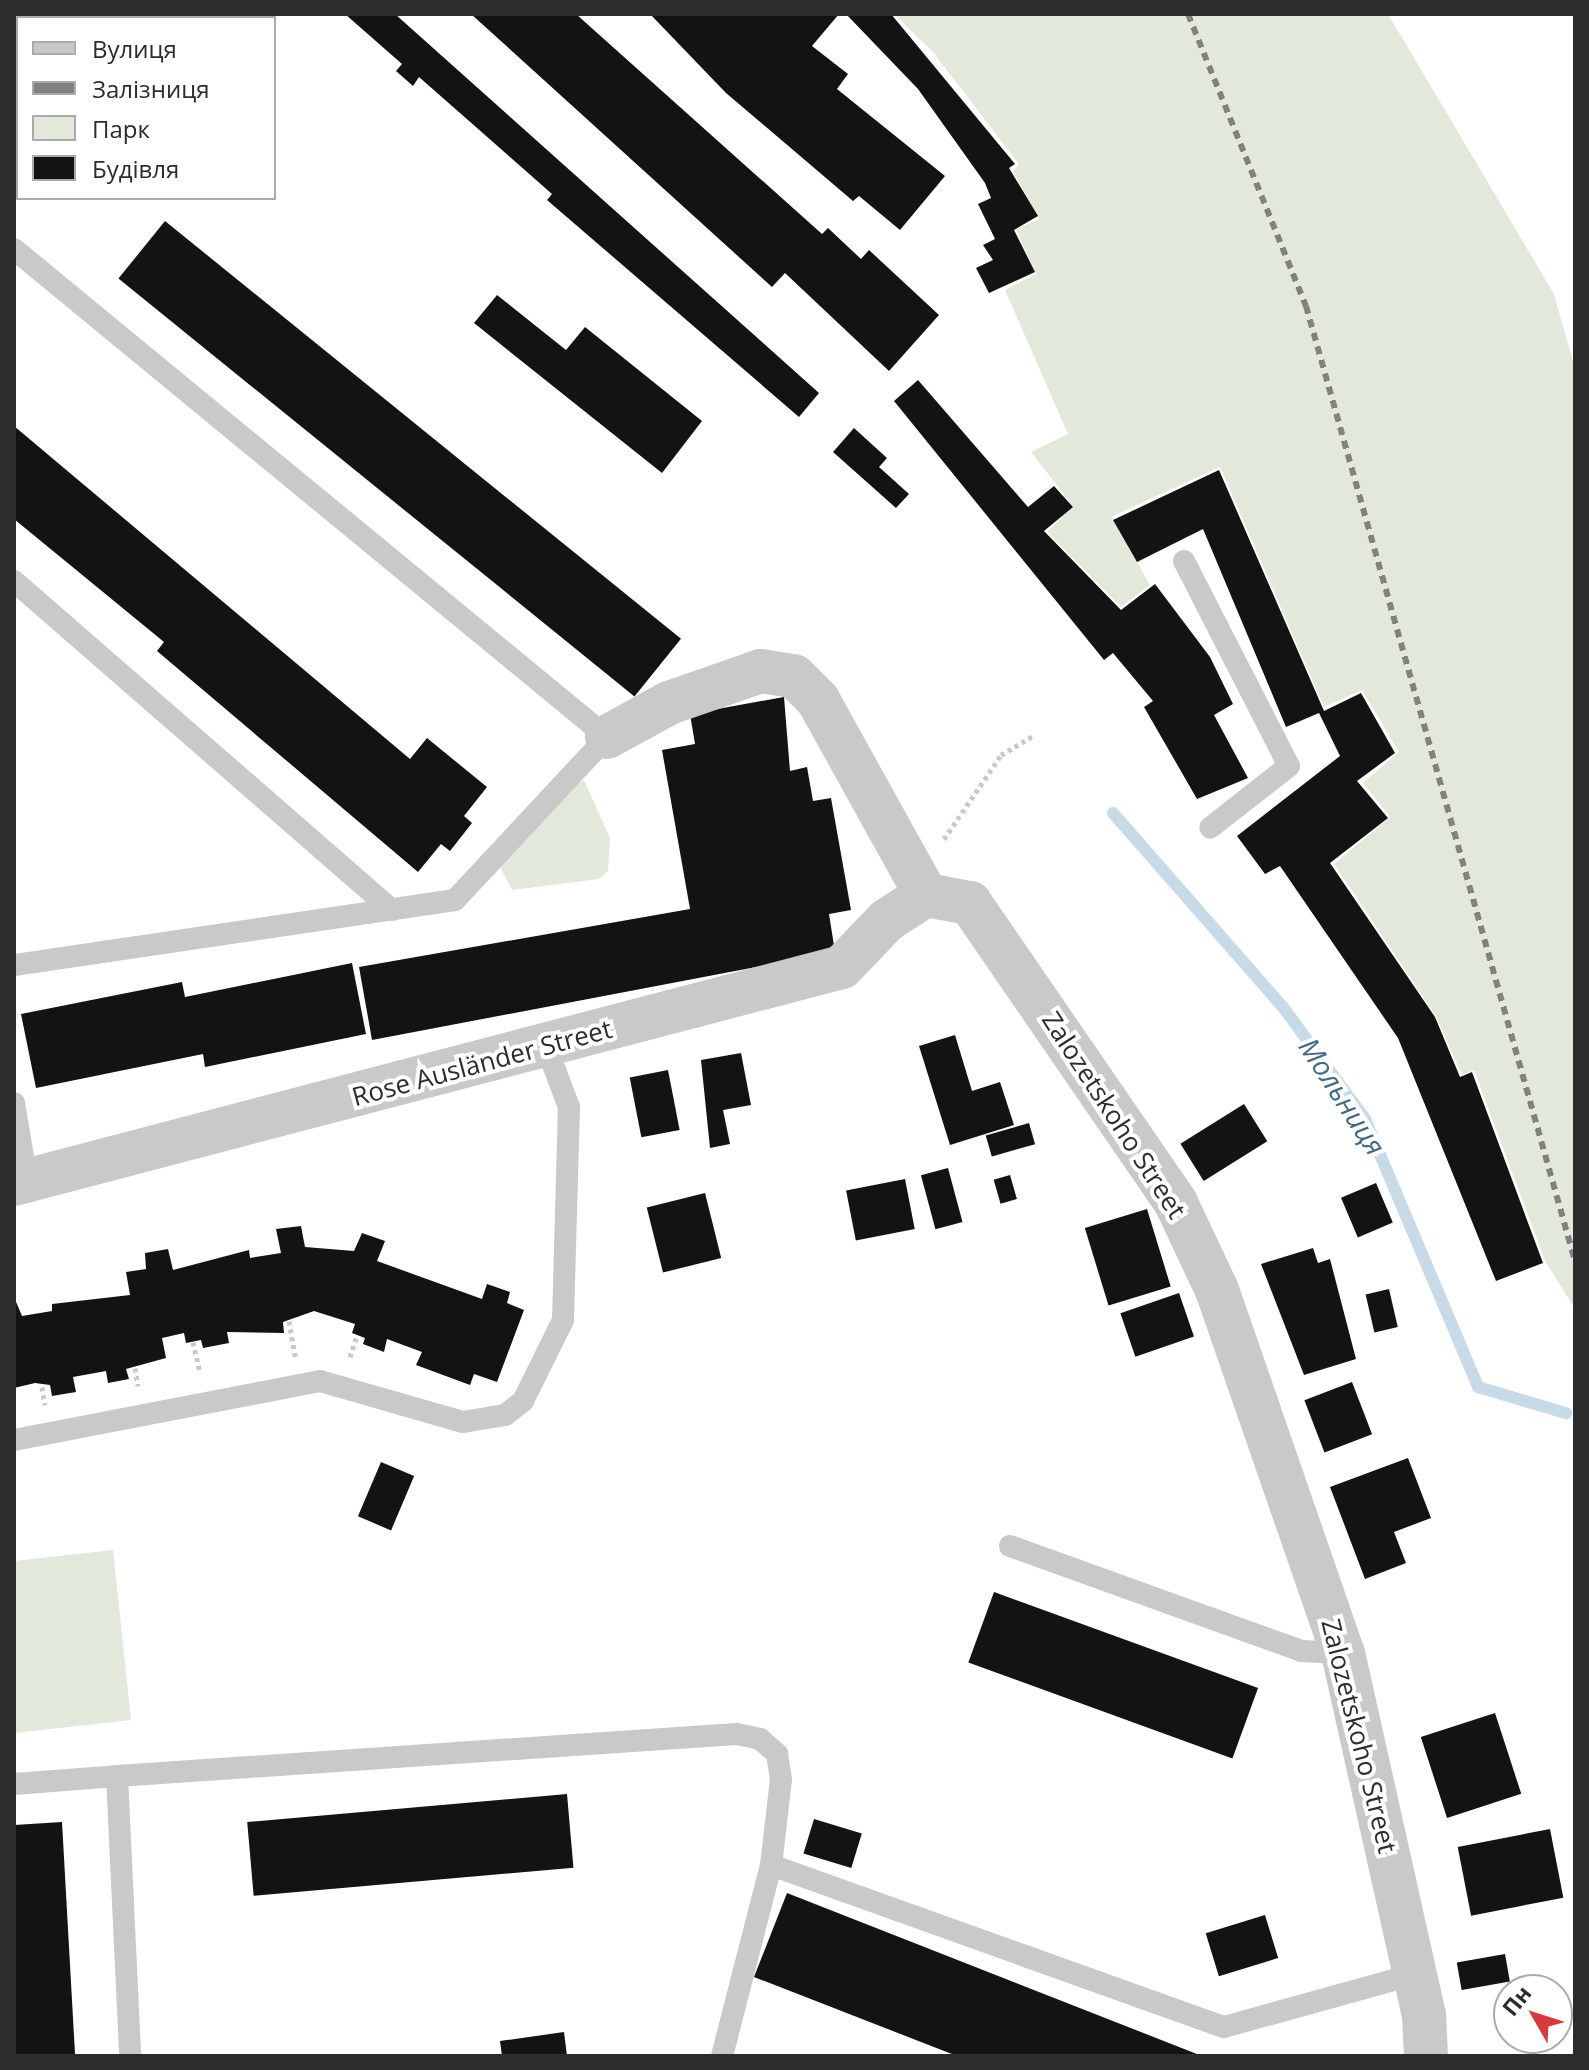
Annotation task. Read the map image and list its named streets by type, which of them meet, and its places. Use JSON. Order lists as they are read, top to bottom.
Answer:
{
  "streets": {
    "street": ["Rose Ausländer Street", "Zalozetskoho Street"]
  },
  "crossings": [
    ["Rose Ausländer Street", "Zalozetskoho Street"]
  ],
  "water": ["Мольниця"],
  "legend": [
    "Вулиця",
    "Залізниця",
    "Парк",
    "Будівля"
  ],
  "north": "top left"
}
